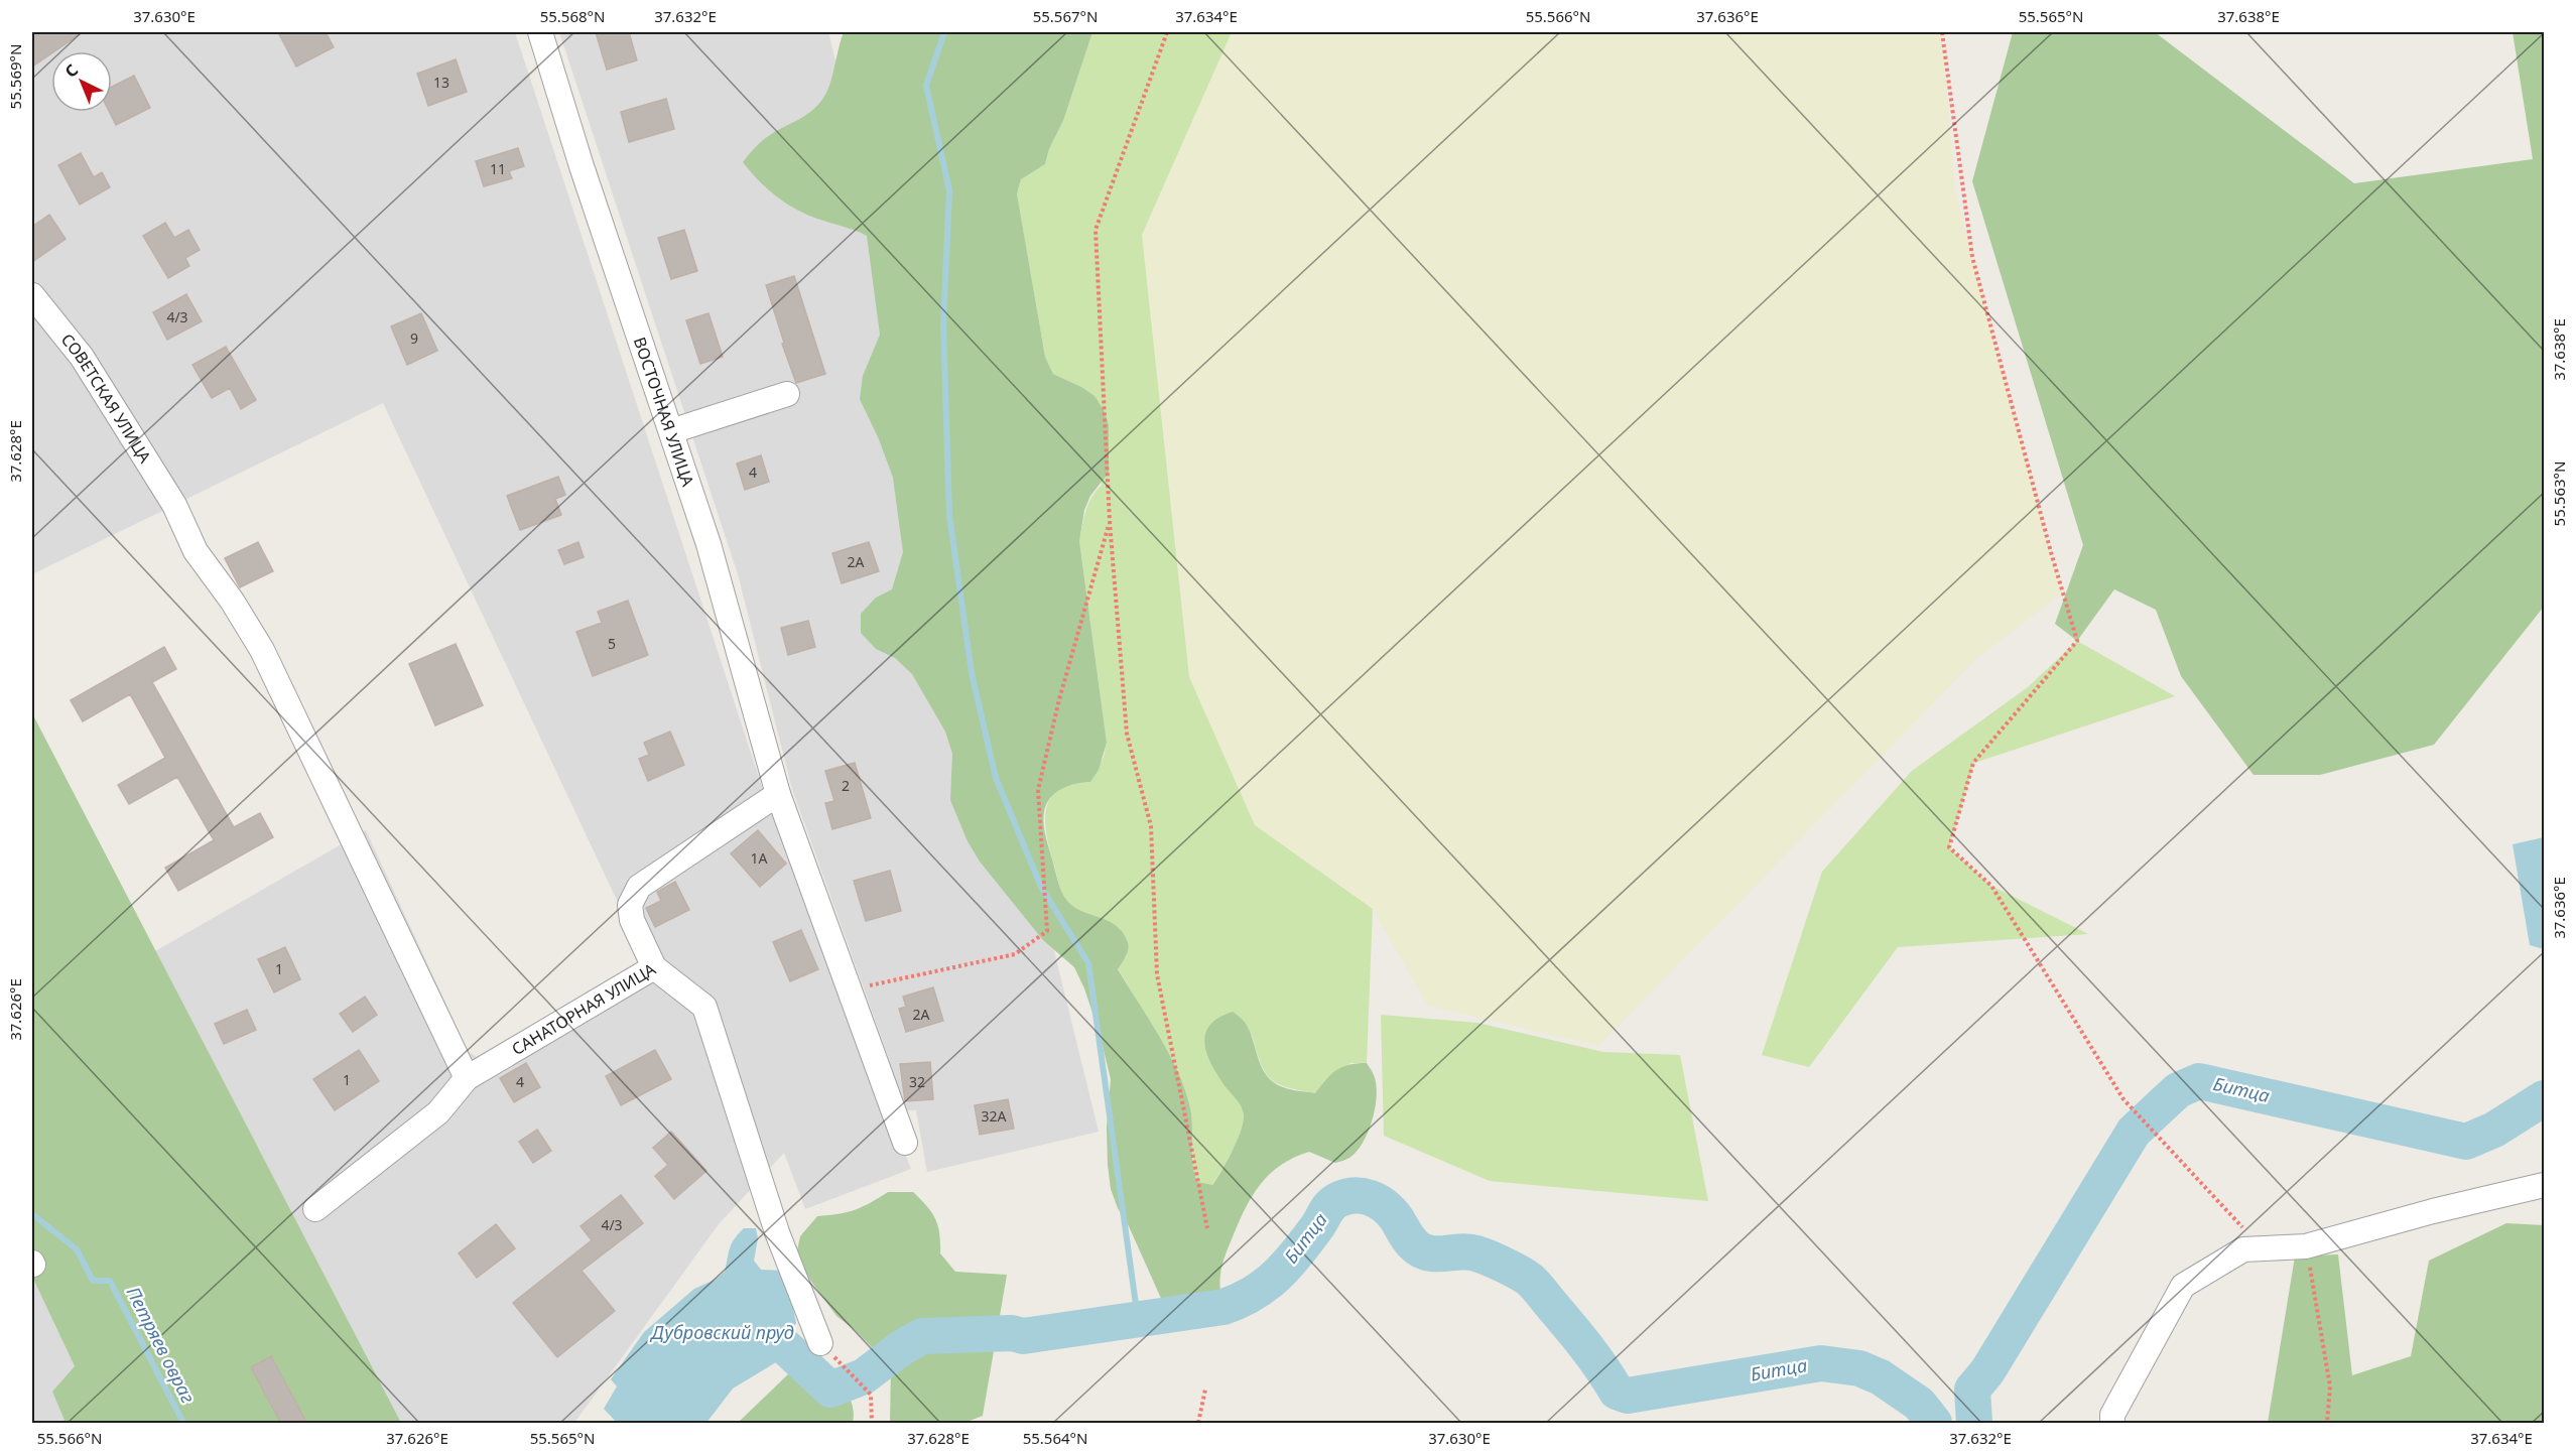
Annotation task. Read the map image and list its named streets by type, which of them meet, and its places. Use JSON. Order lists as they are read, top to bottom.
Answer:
{
  "streets": {
    "street": ["СОВЕТСКАЯ УЛИЦА", "ВОСТОЧНАЯ УЛИЦА", "САНАТОРНАЯ УЛИЦА"]
  },
  "crossings": [
    ["СОВЕТСКАЯ УЛИЦА", "САНАТОРНАЯ УЛИЦА"],
    ["ВОСТОЧНАЯ УЛИЦА", "САНАТОРНАЯ УЛИЦА"]
  ],
  "water": ["Битца", "Дубровский пруд", "Петряев овраг"],
  "house_numbers": [
    "13",
    "11",
    "4/3",
    "9",
    "4",
    "2А",
    "5",
    "2",
    "1А",
    "1",
    "2А",
    "1",
    "4",
    "32",
    "32А",
    "4/3"
  ],
  "north": "top left",
  "coordinates": [
    "37.630°E",
    "55.568°N",
    "37.632°E",
    "55.567°N",
    "37.634°E",
    "55.566°N",
    "37.636°E",
    "55.565°N",
    "37.638°E",
    "55.569°N",
    "37.628°E",
    "55.563°N",
    "37.626°E",
    "55.564°N"
  ]
}
